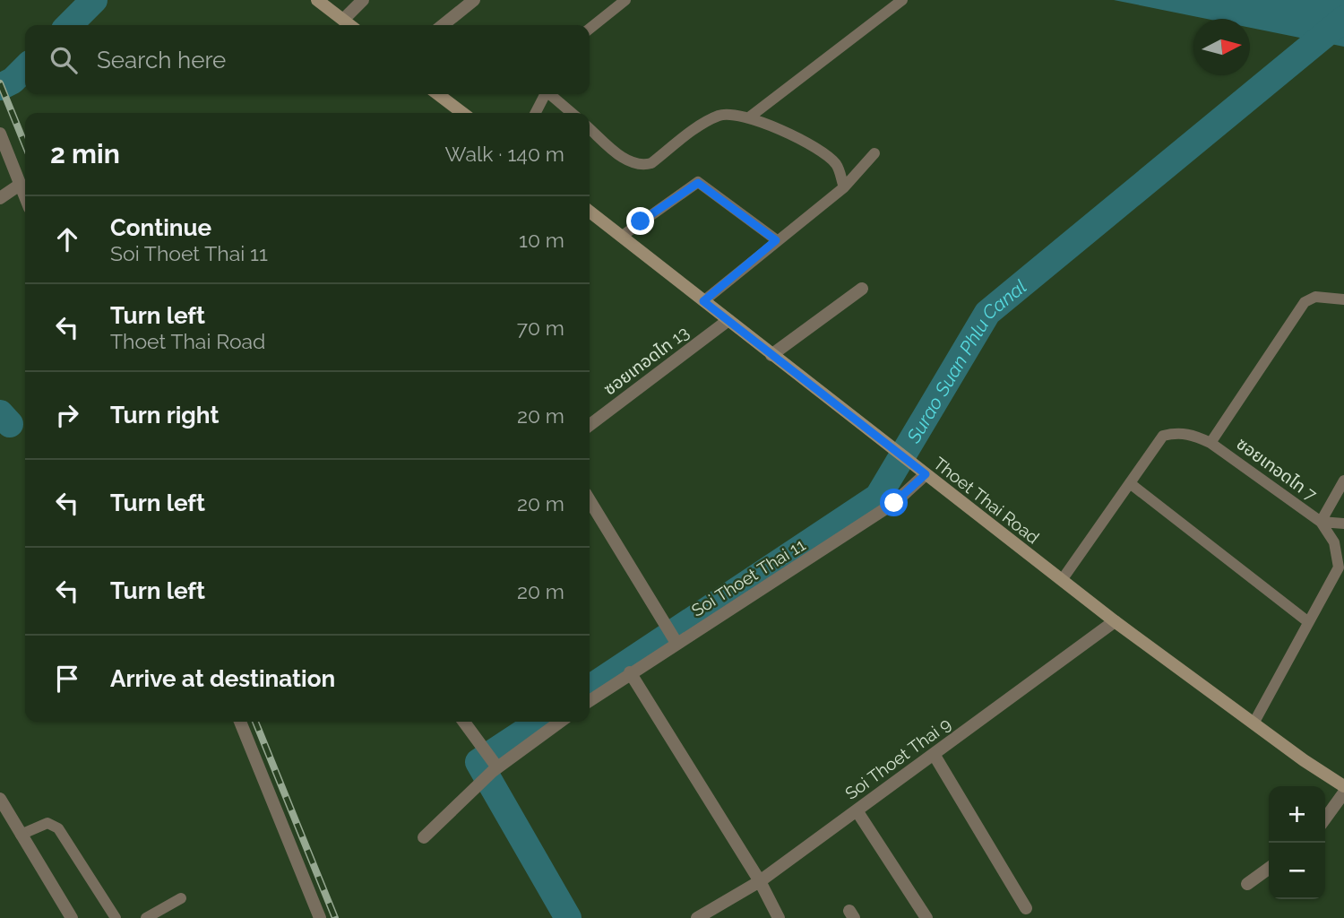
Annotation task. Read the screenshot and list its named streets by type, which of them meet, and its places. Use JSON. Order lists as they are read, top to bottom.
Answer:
{
  "streets": {
    "main road": ["Thoet Thai Road"],
    "street": ["ซอยเทอดไท 13", "Soi Thoet Thai 11", "Soi Thoet Thai 9"],
    "lane": ["ซอยเทอดไท 7"]
  },
  "crossings": [
    ["ซอยเทอดไท 13", "Thoet Thai Road"],
    ["ซอยเทอดไท 7", "Thoet Thai Road"],
    ["Thoet Thai Road", "Soi Thoet Thai 11"],
    ["Thoet Thai Road", "Soi Thoet Thai 9"]
  ],
  "water": ["Surao Suan Phlu Canal"],
  "north": "right",
  "page": {
    "search": "Search here",
    "heading": ["2 min", "Walk · 140 m"],
    "list": [
      ["Continue", "Soi Thoet Thai 11", "10 m"],
      ["Turn left", "Thoet Thai Road", "70 m"],
      ["Turn right", "20 m"],
      ["Turn left", "20 m"],
      ["Turn left", "20 m"],
      "Arrive at destination"
    ],
    "map_buttons": ["+", "−"]
  }
}
